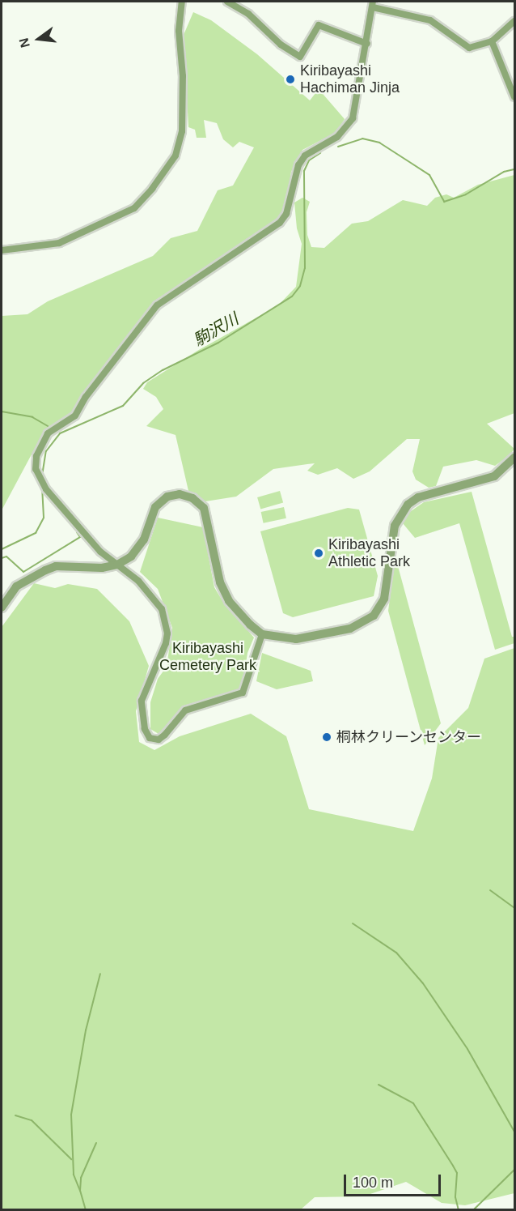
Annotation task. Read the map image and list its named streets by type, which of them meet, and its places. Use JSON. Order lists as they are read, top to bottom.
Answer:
{
  "water": ["駒沢川"],
  "parks": ["Kiribayashi Cemetery Park"],
  "places": ["Kiribayashi Hachiman Jinja", "Kiribayashi Athletic Park", "桐林クリーンセンター"],
  "scale_bar": "100 m",
  "north": "left"
}
